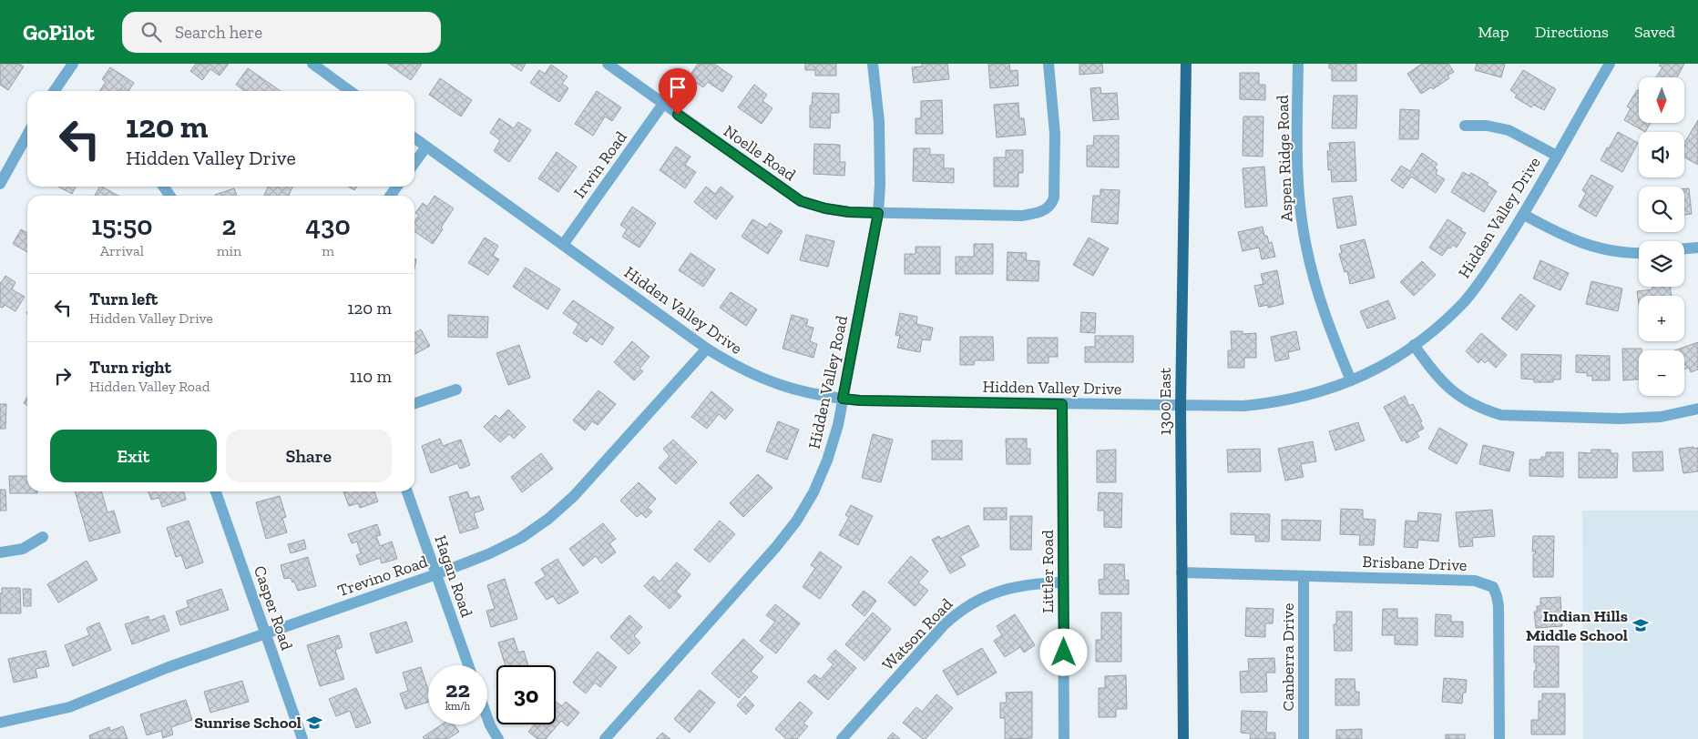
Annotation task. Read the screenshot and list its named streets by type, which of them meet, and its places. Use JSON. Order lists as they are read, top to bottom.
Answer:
{
  "streets": {
    "main road": ["1300 East"],
    "street": [
      "Noelle Road",
      "Aspen Ridge Road",
      "Irwin Road",
      "Hidden Valley Drive",
      "Hidden Valley Road",
      "Brisbane Drive",
      "Littler Road",
      "Trevino Road",
      "Hagan Road",
      "Casper Road",
      "Watson Road",
      "Canberra Drive"
    ]
  },
  "crossings": [
    ["Noelle Road", "Irwin Road"],
    ["Noelle Road", "Hidden Valley Road"],
    ["Aspen Ridge Road", "Hidden Valley Drive"],
    ["Irwin Road", "Hidden Valley Drive"],
    ["Hidden Valley Drive", "Hidden Valley Road"],
    ["Hidden Valley Drive", "1300 East"],
    ["Hidden Valley Drive", "Littler Road"],
    ["Hidden Valley Drive", "Trevino Road"],
    ["1300 East", "Brisbane Drive"],
    ["Brisbane Drive", "Canberra Drive"],
    ["Littler Road", "Watson Road"],
    ["Trevino Road", "Hagan Road"],
    ["Trevino Road", "Casper Road"]
  ],
  "places": {
    "school or university": ["Indian Hills Middle School", "Sunrise School"]
  },
  "north": "bottom",
  "page": {
    "header": "GoPilot",
    "search": "Search here",
    "nav": ["Map", "Directions", "Saved"],
    "map_buttons": ["+", "−"],
    "turn": ["120 m", "Hidden Valley Drive"],
    "eta": [
      "15:50",
      "Arrival",
      "2",
      "min",
      "430",
      "m"
    ],
    "list": [
      {
        "name": "Turn left",
        "note": "Hidden Valley Drive",
        "value": "120 m"
      },
      {
        "name": "Turn right",
        "note": "Hidden Valley Road",
        "value": "110 m"
      }
    ],
    "buttons": ["Exit", "Share"],
    "speed": "22 km/h",
    "limit": "30"
  }
}
